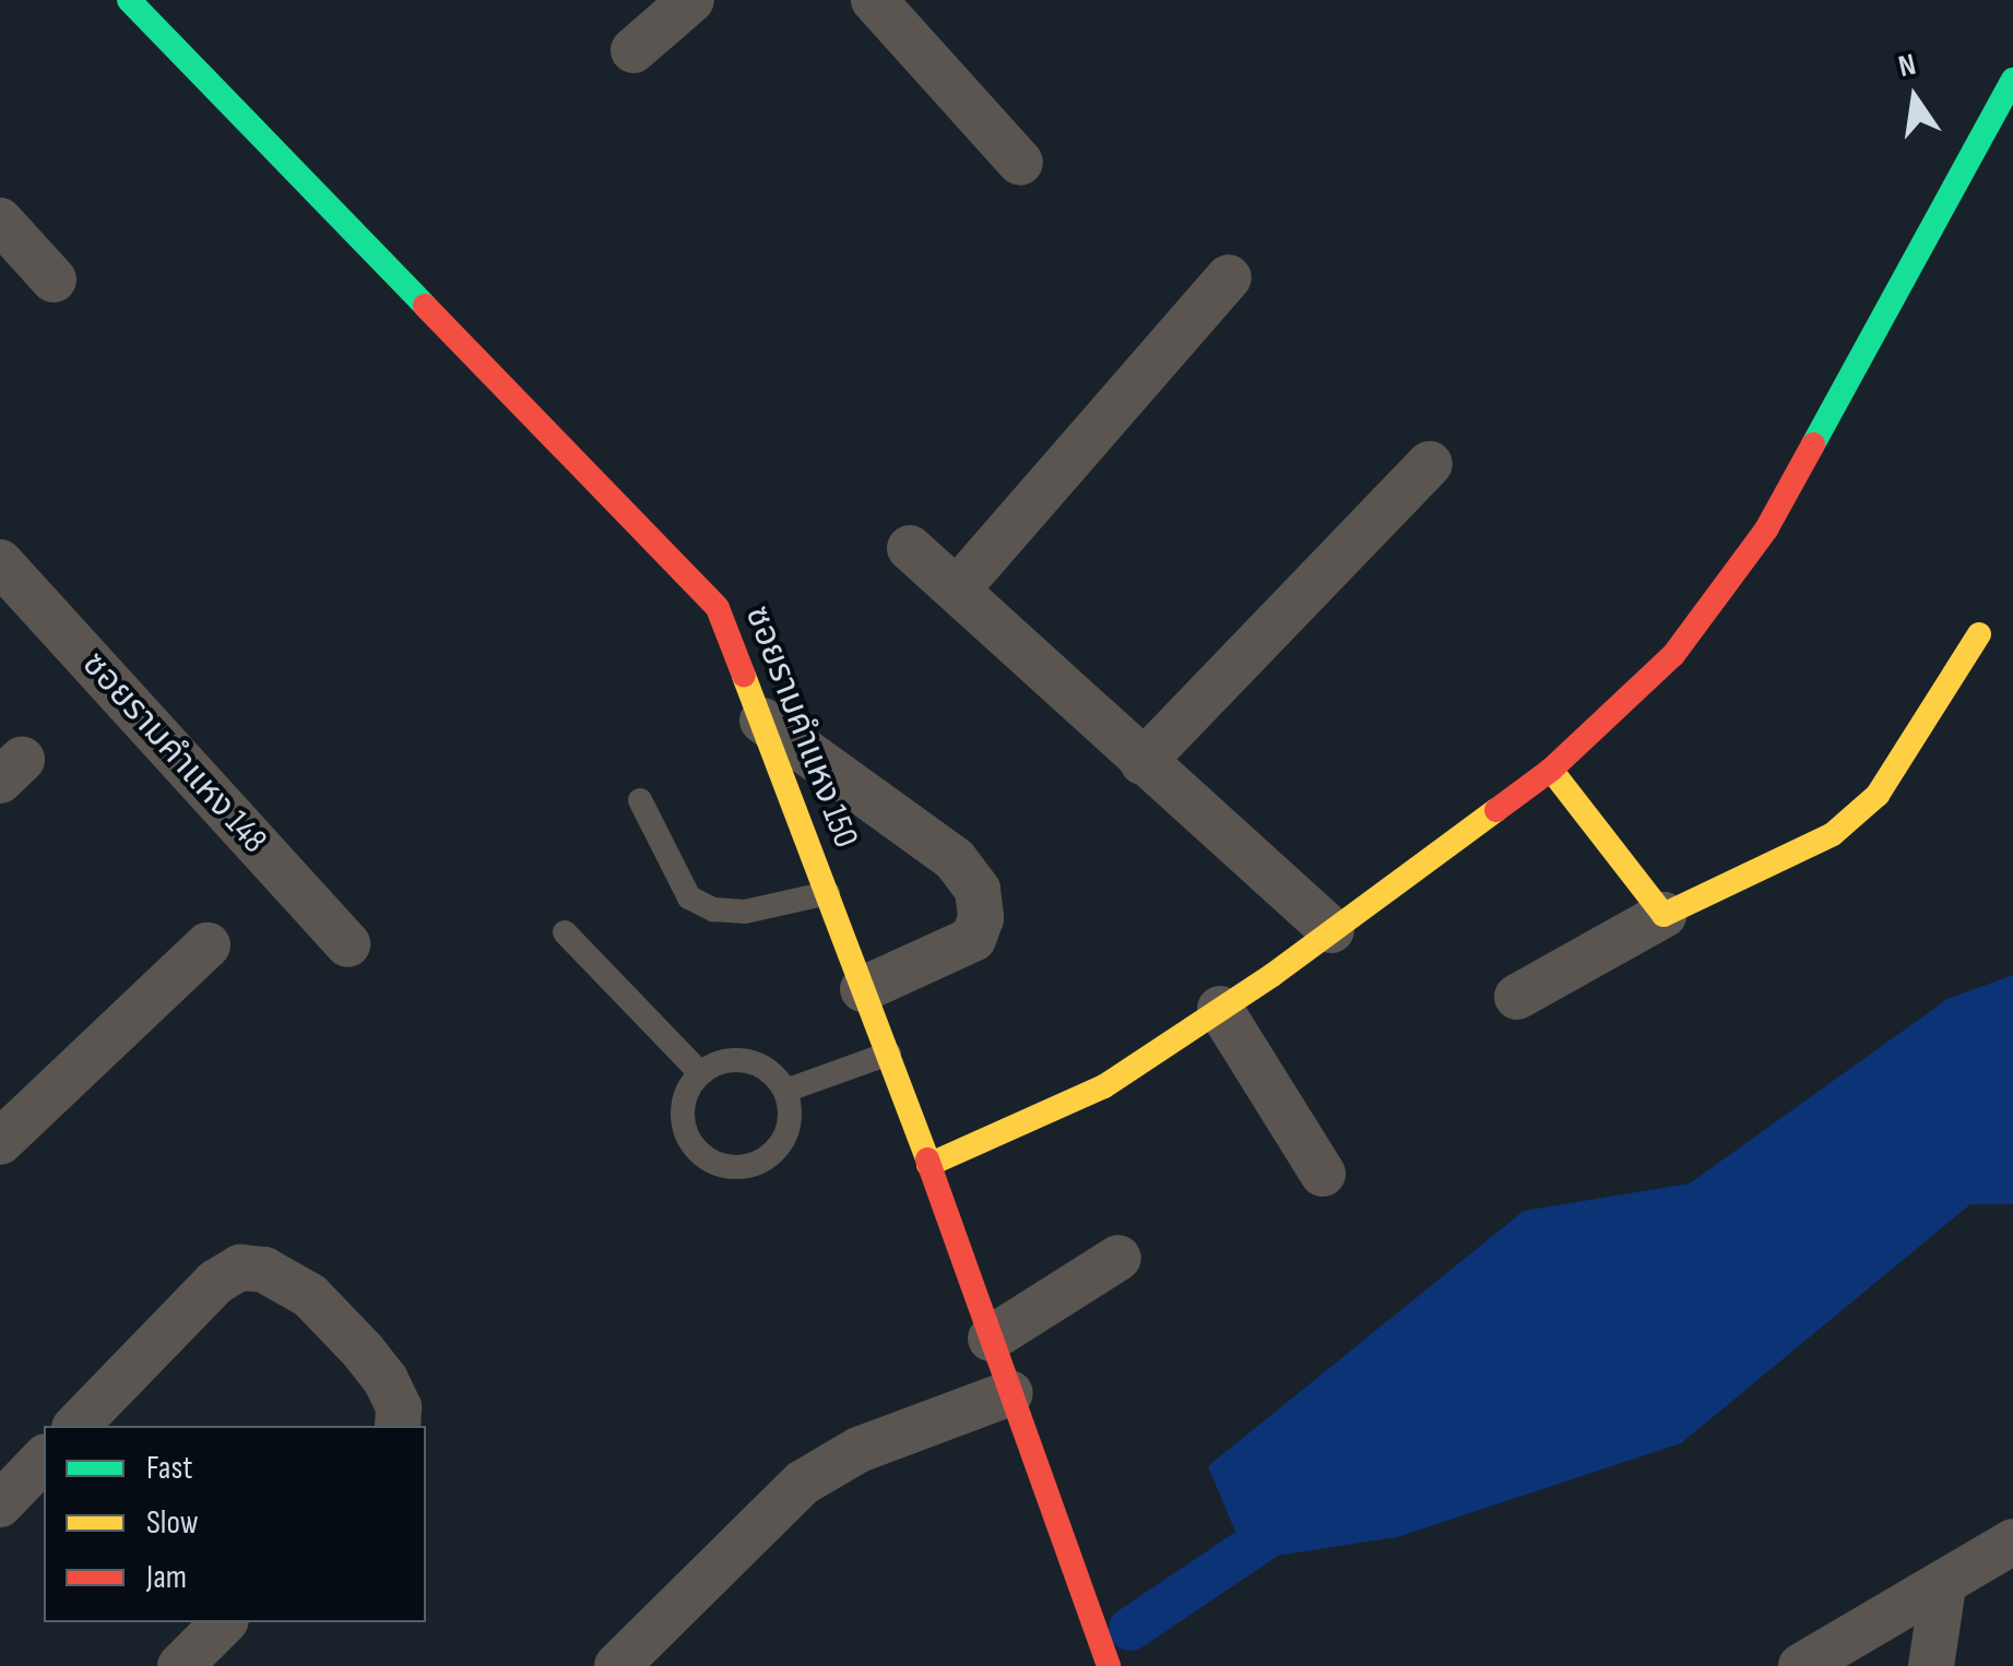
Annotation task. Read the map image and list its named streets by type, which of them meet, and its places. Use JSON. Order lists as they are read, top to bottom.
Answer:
{
  "streets": {
    "street": ["ซอยรามคำแหง 150", "ซอยรามคำแหง 148"]
  },
  "legend": ["Fast", "Slow", "Jam"],
  "north": "top"
}
